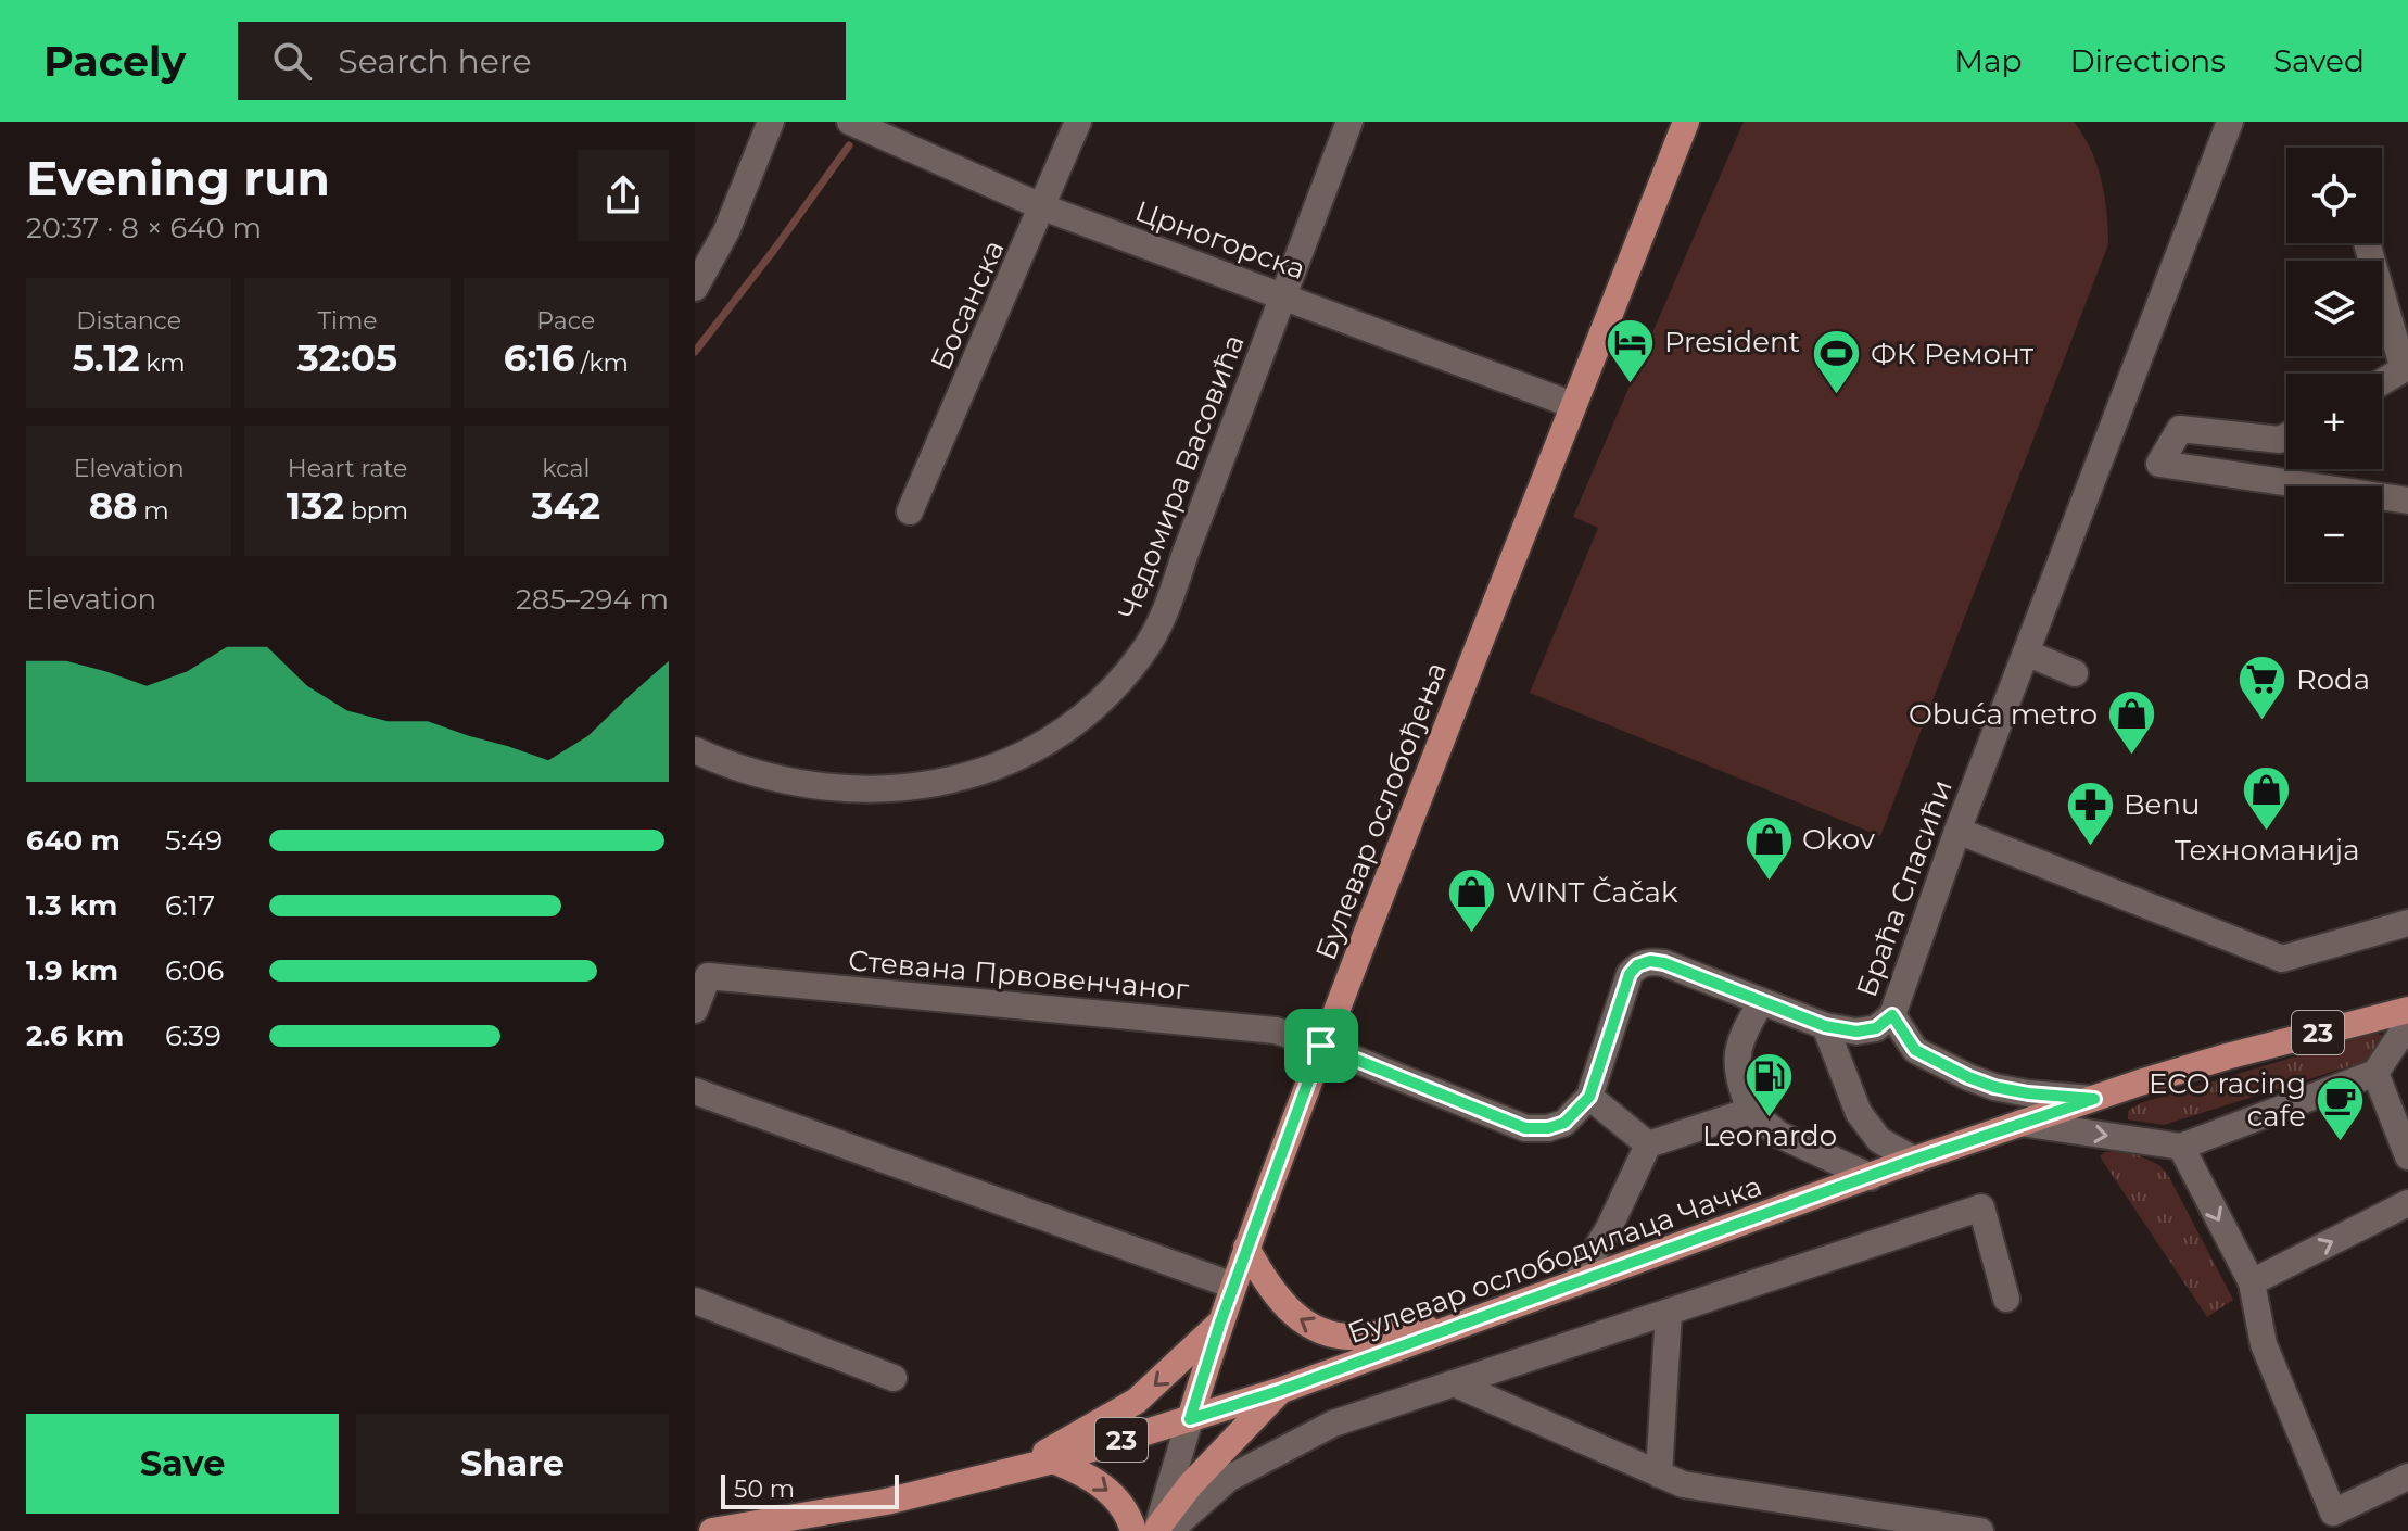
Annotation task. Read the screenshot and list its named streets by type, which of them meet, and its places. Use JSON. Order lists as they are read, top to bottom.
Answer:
{
  "streets": {
    "main road": ["Булевар ослобођења", "23", "Булевар ослободилаца Чачка"],
    "street": [
      "Црногорска",
      "Босанска",
      "Чедомира Васовића",
      "Браћа Спасићи",
      "Стевана Првовенчаног"
    ]
  },
  "crossings": [
    ["Црногорска", "Босанска"],
    ["Црногорска", "Чедомира Васовића"],
    ["Црногорска", "Булевар ослобођења"],
    ["Булевар ослобођења", "Стевана Првовенчаног"],
    ["Булевар ослобођења", "Булевар ослободилаца Чачка"]
  ],
  "places": {
    "hotel": ["President"],
    "sports": ["ФК Ремонт"],
    "supermarket": ["Roda"],
    "shop": [
      "Obuća metro",
      "Техноманија",
      "Okov",
      "WINT Čačak"
    ],
    "pharmacy": ["Benu"],
    "fuel station": ["Leonardo"],
    "cafe": ["ECO racing cafe"]
  },
  "scale_bar": "50 m",
  "page": {
    "header": "Pacely",
    "search": "Search here",
    "nav": ["Map", "Directions", "Saved"],
    "heading": ["Evening run", "20:37 · 8 × 640 m"],
    "map_buttons": ["+", "−"],
    "stats": [
      ["Distance", "5.12 km"],
      ["Time", "32:05"],
      ["Pace", "6:16 /km"],
      ["Elevation", "88 m"],
      ["Heart rate", "132 bpm"],
      ["kcal", "342"]
    ],
    "chart": ["Elevation", "285–294 m"],
    "list": [
      {
        "name": "640 m",
        "note": "5:49"
      },
      {
        "name": "1.3 km",
        "note": "6:17"
      },
      {
        "name": "1.9 km",
        "note": "6:06"
      },
      {
        "name": "2.6 km",
        "note": "6:39"
      }
    ],
    "buttons": ["Save", "Share"],
    "scale": "50 m"
  }
}
